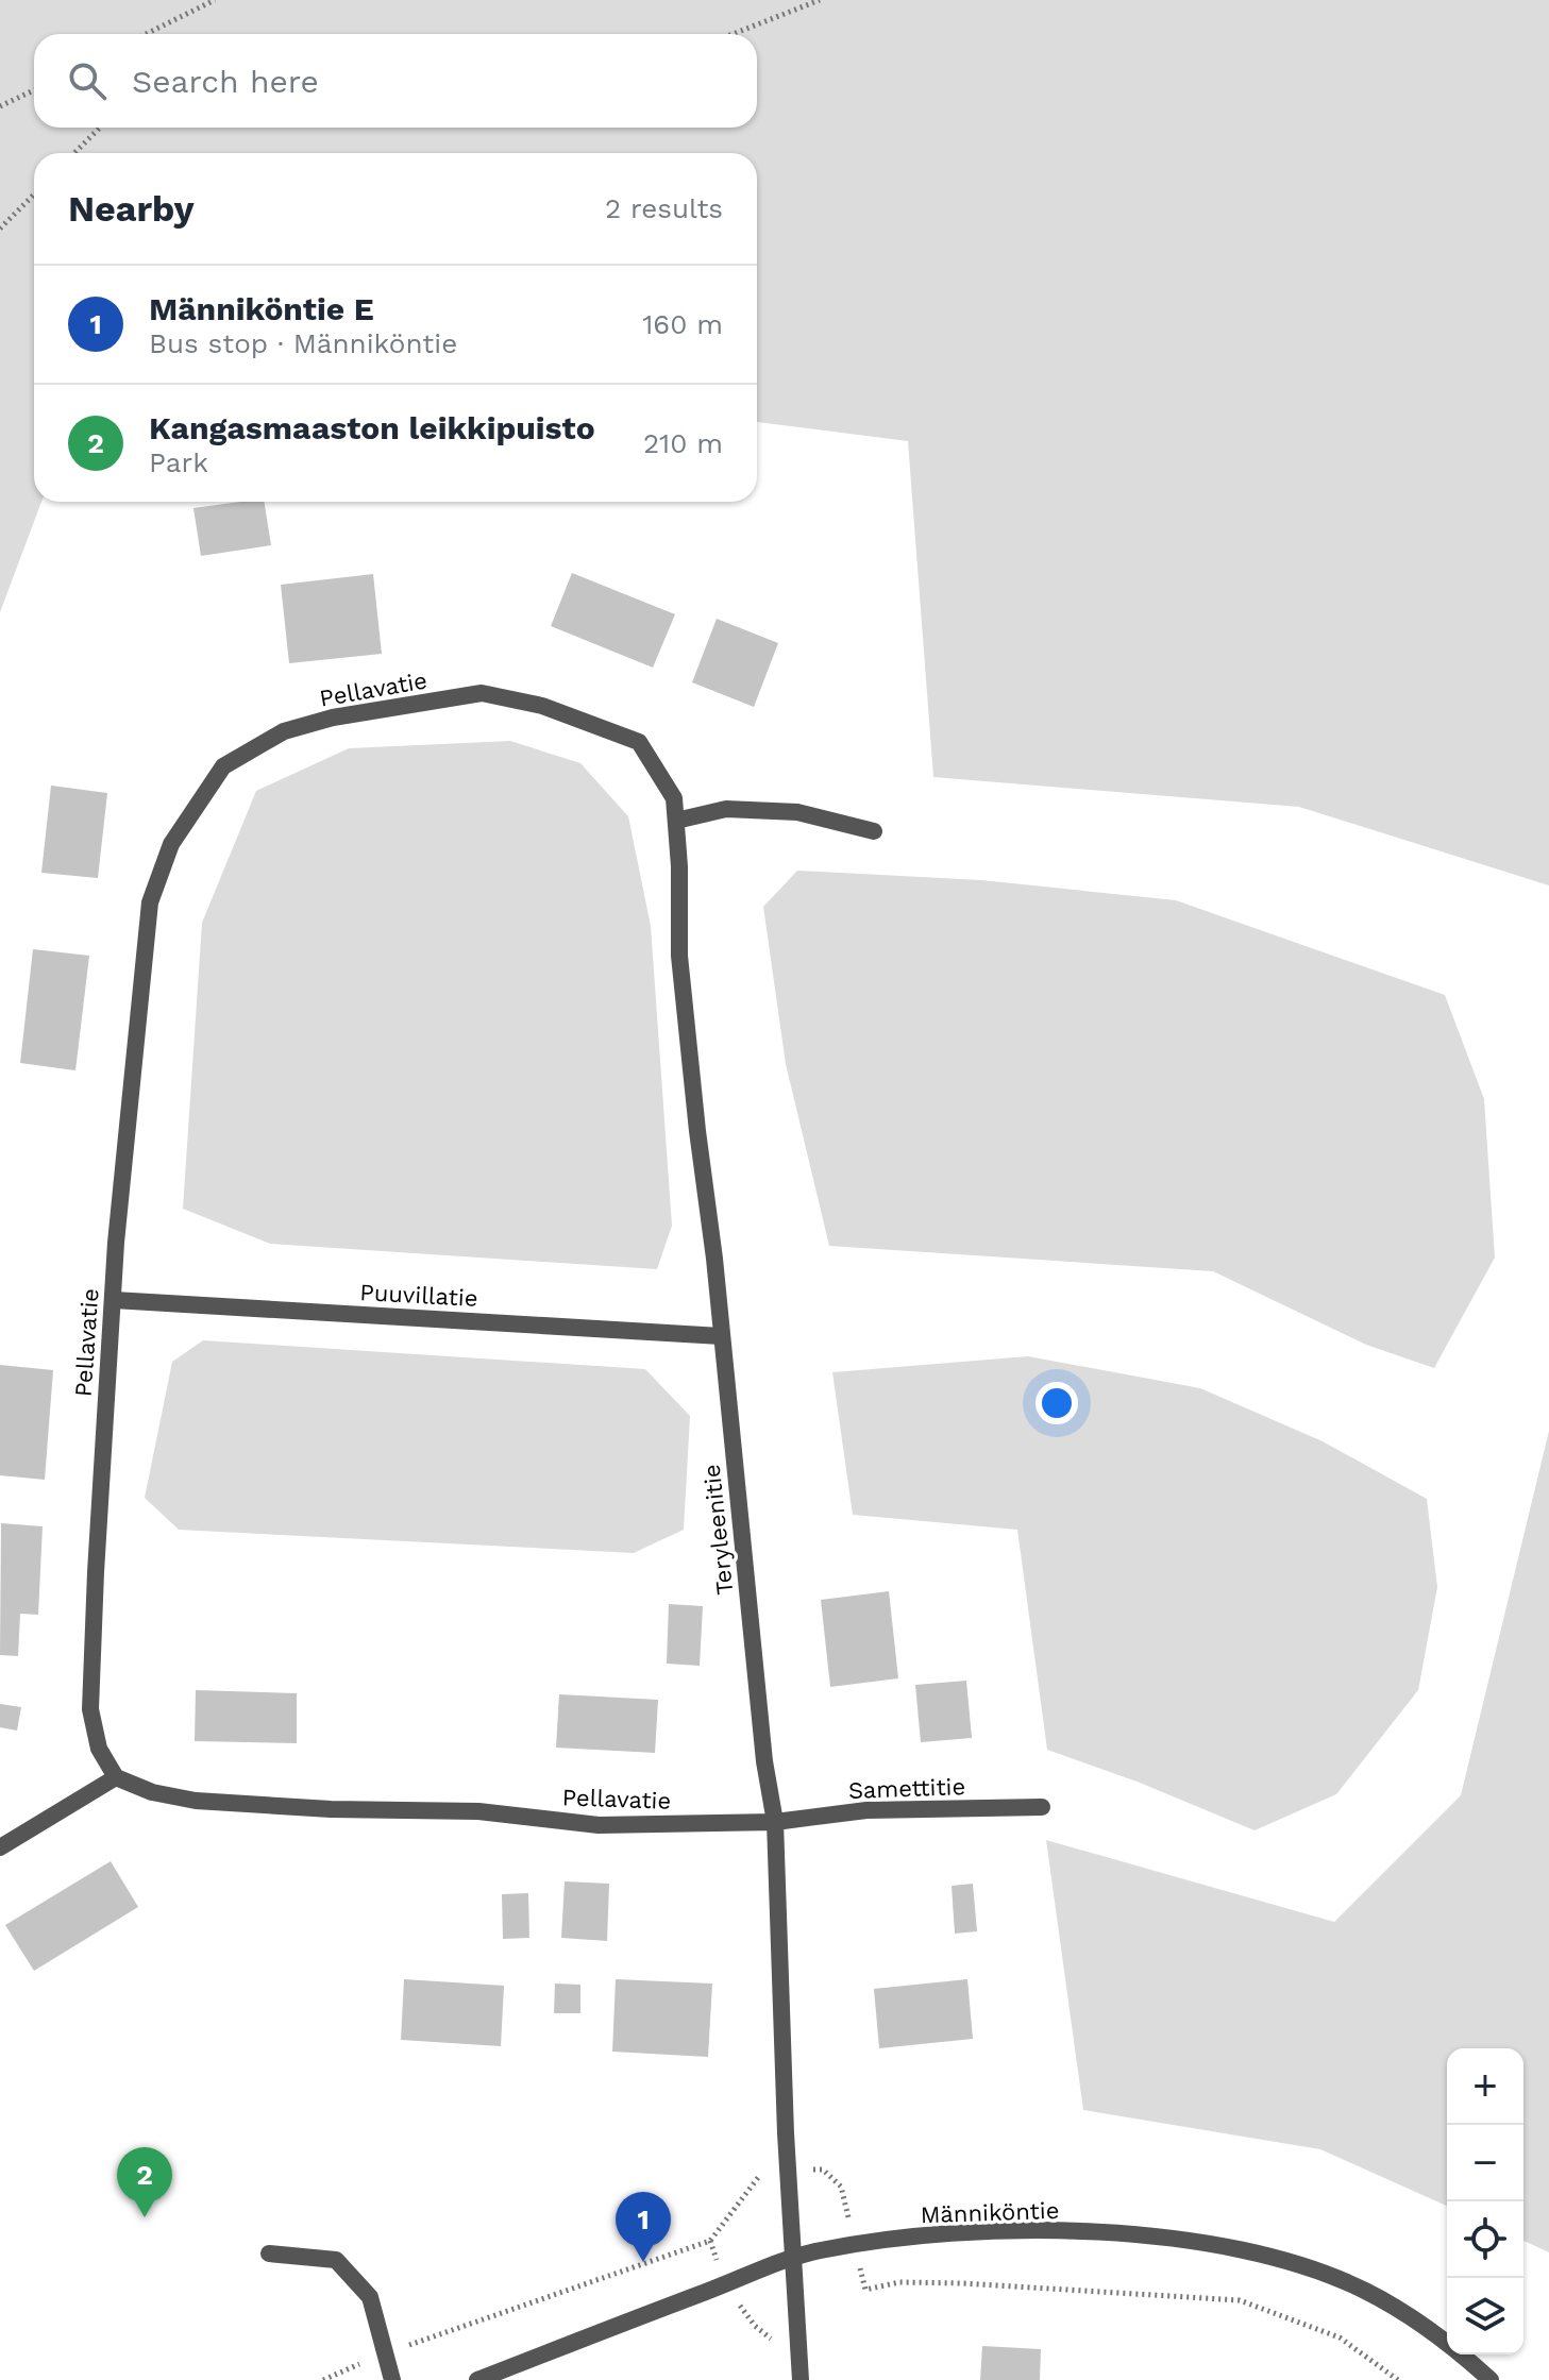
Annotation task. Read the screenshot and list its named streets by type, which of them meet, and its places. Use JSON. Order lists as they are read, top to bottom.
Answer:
{
  "streets": {
    "street": [
      "Pellavatie",
      "Puuvillatie",
      "Teryleenitie",
      "Samettitie",
      "Männiköntie"
    ]
  },
  "crossings": [
    ["Pellavatie", "Puuvillatie"],
    ["Pellavatie", "Teryleenitie"],
    ["Pellavatie", "Samettitie"],
    ["Puuvillatie", "Teryleenitie"],
    ["Teryleenitie", "Samettitie"],
    ["Teryleenitie", "Männiköntie"]
  ],
  "page": {
    "search": "Search here",
    "heading": ["Nearby", "2 results"],
    "list": [
      {
        "mark": "1",
        "name": "Männiköntie E",
        "note": "Bus stop · Männiköntie",
        "value": "160 m"
      },
      {
        "mark": "2",
        "name": "Kangasmaaston leikkipuisto",
        "note": "Park",
        "value": "210 m"
      }
    ],
    "map_buttons": ["+", "−"],
    "pins": ["2", "1"]
  }
}
